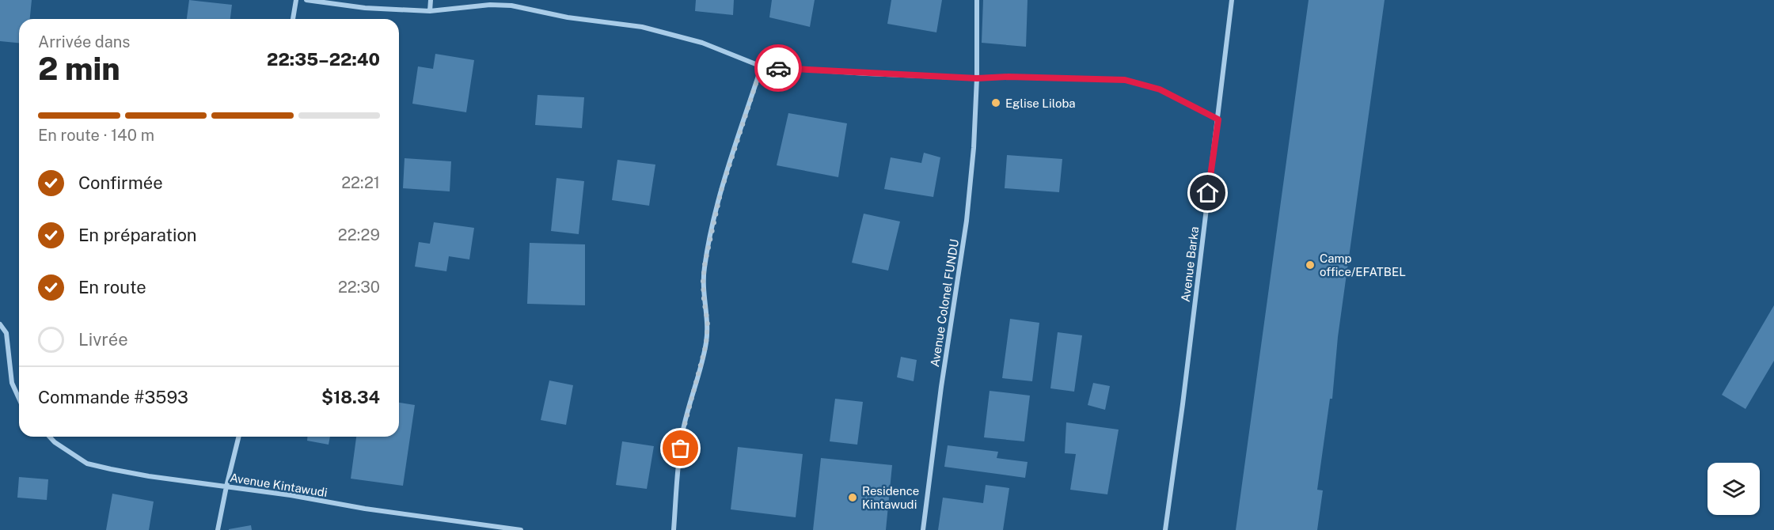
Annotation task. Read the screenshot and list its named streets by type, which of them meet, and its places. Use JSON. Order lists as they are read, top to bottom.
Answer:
{
  "streets": {
    "street": ["Avenue Barka", "Avenue Colonel FUNDU", "Avenue Kintawudi"]
  },
  "places": ["Eglise Liloba", "Camp office/EFATBEL", "Residence Kintawudi"],
  "page": {
    "heading": ["2 min", "Arrivée dans", "22:35–22:40"],
    "panel": ["Commande #3593", "$18.34"],
    "bar": "En route · 140 m",
    "list": [
      ["Confirmée", "22:21"],
      ["En préparation", "22:29"],
      ["En route", "22:30"],
      "Livrée"
    ]
  }
}
